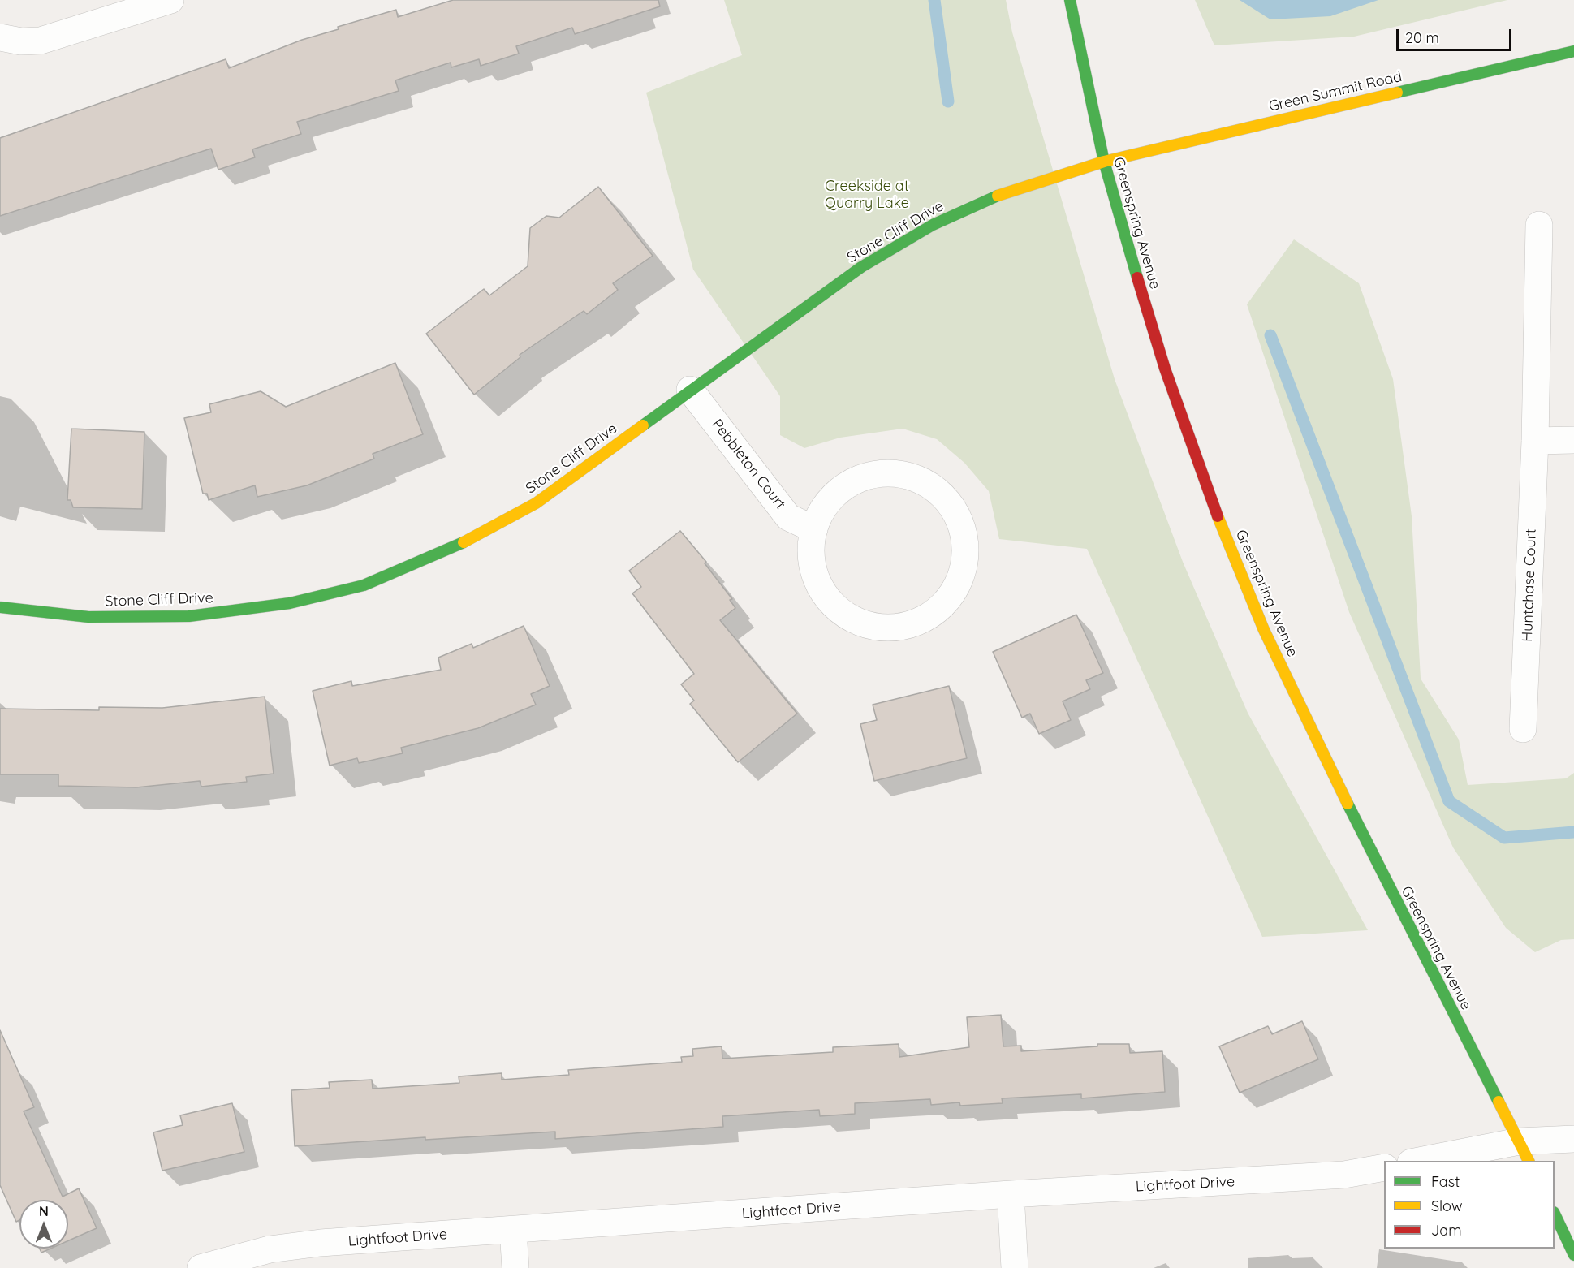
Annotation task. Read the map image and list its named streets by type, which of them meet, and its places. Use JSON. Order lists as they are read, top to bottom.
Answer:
{
  "streets": {
    "street": [
      "Green Summit Road",
      "Greenspring Avenue",
      "Stone Cliff Drive",
      "Pebbleton Court",
      "Huntchase Court",
      "Lightfoot Drive"
    ]
  },
  "crossings": [
    ["Green Summit Road", "Greenspring Avenue"],
    ["Green Summit Road", "Stone Cliff Drive"],
    ["Greenspring Avenue", "Stone Cliff Drive"],
    ["Stone Cliff Drive", "Pebbleton Court"]
  ],
  "parks": ["Creekside at Quarry Lake"],
  "legend": ["Fast", "Slow", "Jam"],
  "scale_bar": "20 m",
  "north": "top"
}
